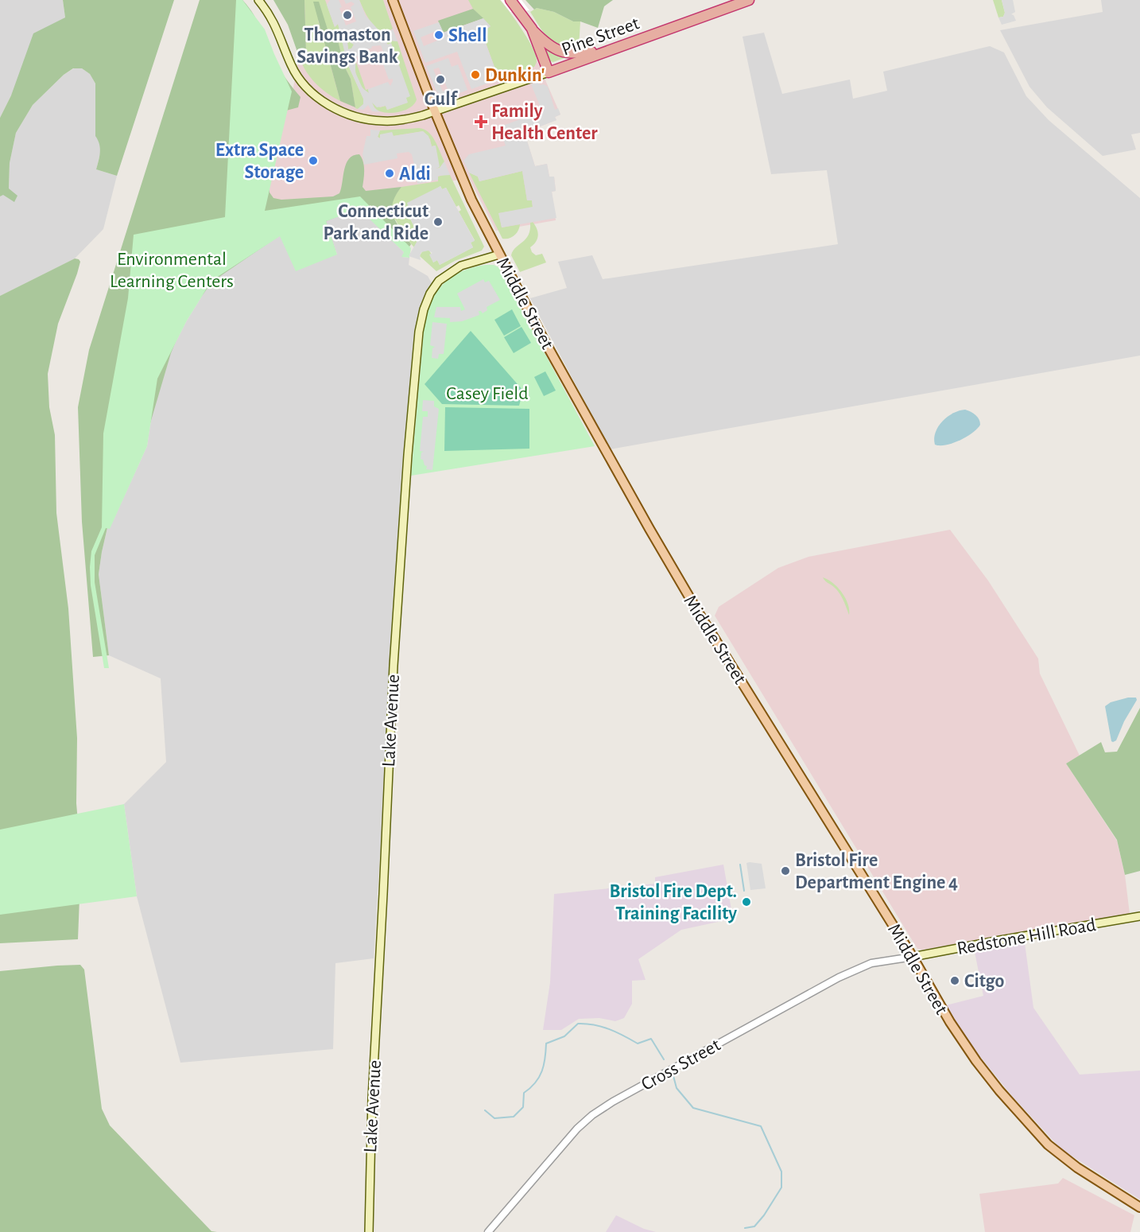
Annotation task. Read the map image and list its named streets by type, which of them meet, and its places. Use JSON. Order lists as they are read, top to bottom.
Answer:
{
  "streets": {
    "highway": ["Pine Street"],
    "main road": ["Middle Street", "Lake Avenue", "Redstone Hill Road"],
    "street": ["Cross Street"]
  },
  "crossings": [
    ["Pine Street", "Middle Street"],
    ["Middle Street", "Lake Avenue"],
    ["Middle Street", "Redstone Hill Road"],
    ["Middle Street", "Cross Street"],
    ["Redstone Hill Road", "Cross Street"]
  ],
  "parks": ["Environmental Learning Centers", "Casey Field"],
  "places": {
    "other": [
      "Thomaston Savings Bank",
      "Shell",
      "Dunkin'",
      "Gulf",
      "Extra Space Storage",
      "Aldi",
      "Connecticut Park and Ride",
      "Bristol Fire Department Engine 4",
      "Bristol Fire Dept. Training Facility",
      "Citgo"
    ],
    "health": ["Family Health Center"]
  }
}
